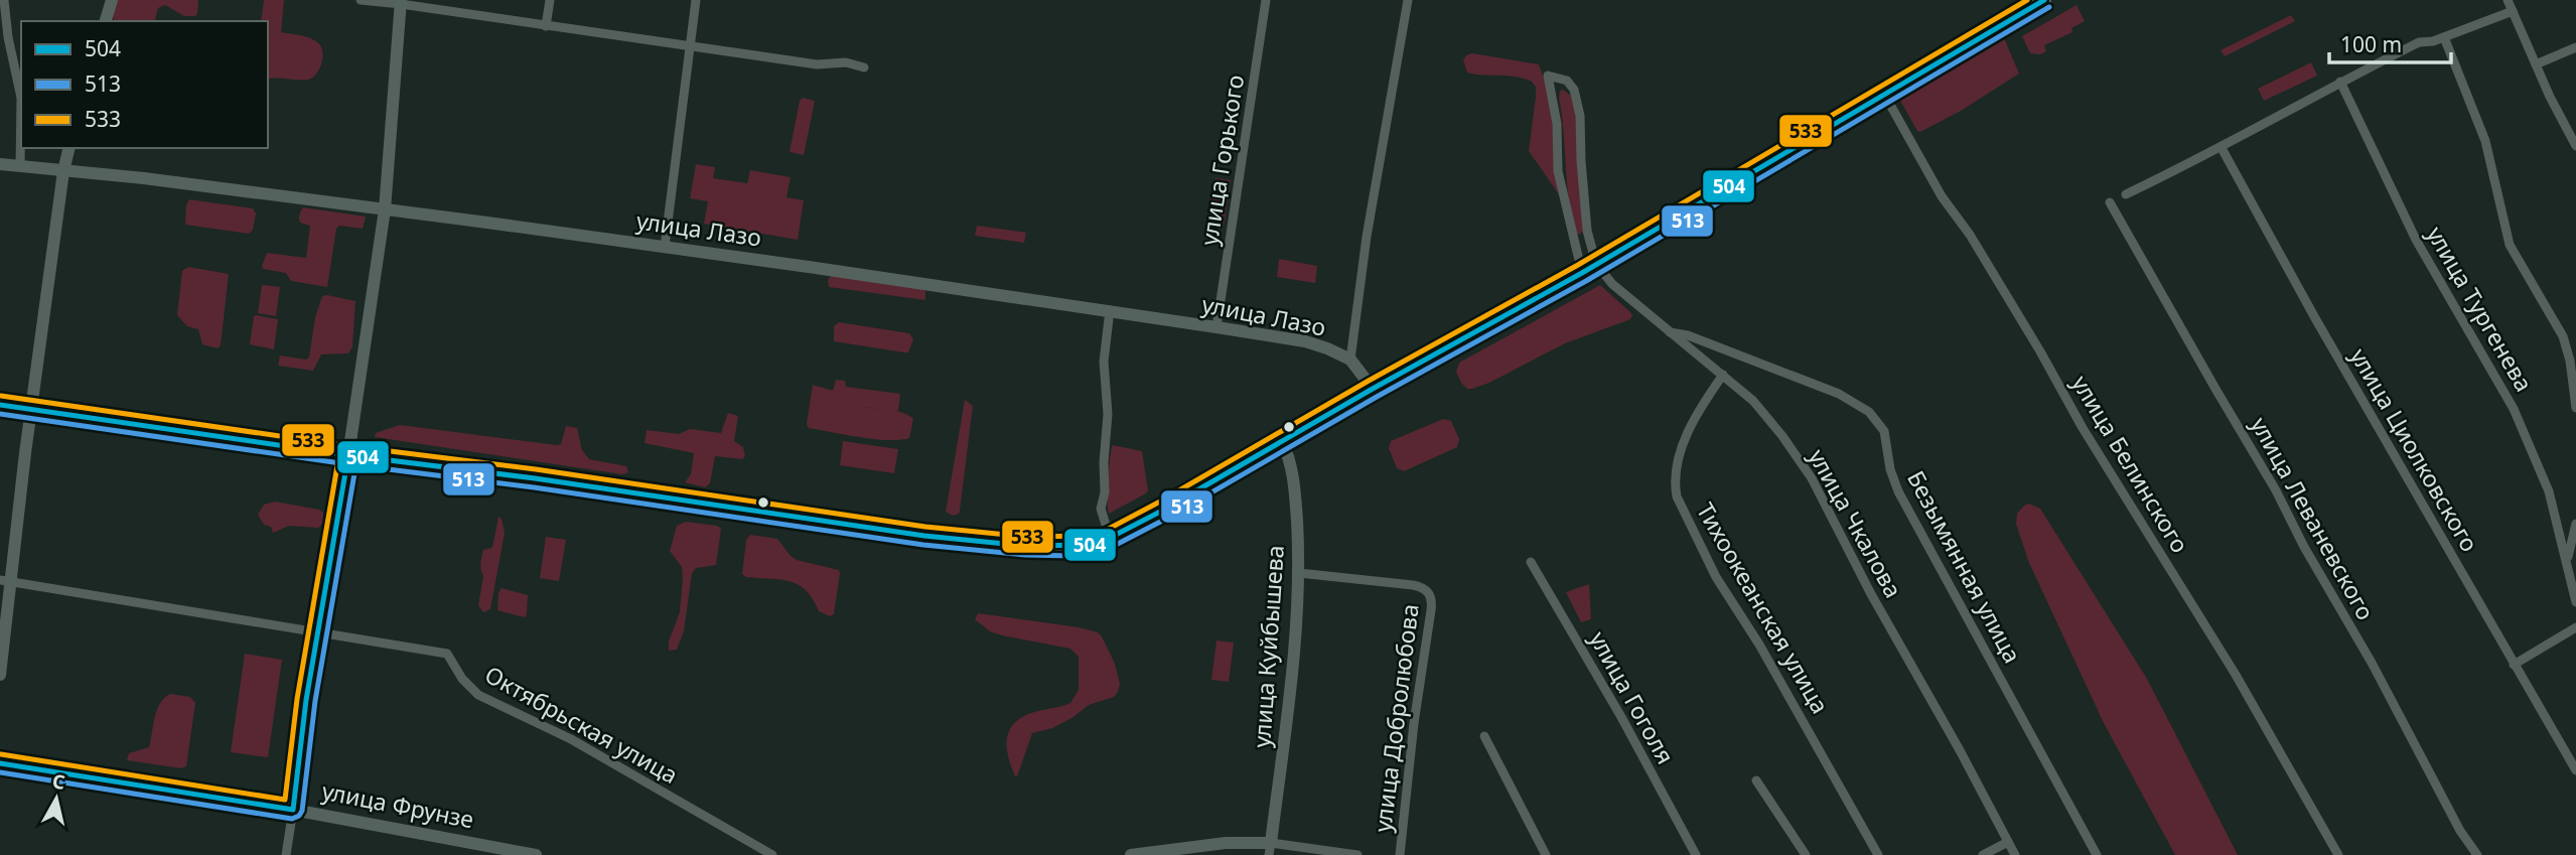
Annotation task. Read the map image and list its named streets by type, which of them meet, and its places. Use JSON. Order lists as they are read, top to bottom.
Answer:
{
  "streets": {
    "main road": ["улица Лазо", "улица Куйбышева", "улица Фрунзе"],
    "street": [
      "улица Горького",
      "улица Тургенева",
      "улица Циолковского",
      "улица Белинского",
      "улица Леваневского",
      "улица Чкалова",
      "Безымянная улица",
      "Тихоокеанская улица",
      "улица Гоголя",
      "улица Добролюбова",
      "Октябрьская улица"
    ]
  },
  "crossings": [
    ["улица Горького", "улица Лазо"],
    ["улица Чкалова", "Безымянная улица"],
    ["улица Чкалова", "Тихоокеанская улица"],
    ["улица Куйбышева", "улица Добролюбова"]
  ],
  "lines": ["transit line 504", "transit line 533", "transit line 513"],
  "legend": ["504", "513", "533"],
  "scale_bar": "100 m",
  "north": "top"
}
